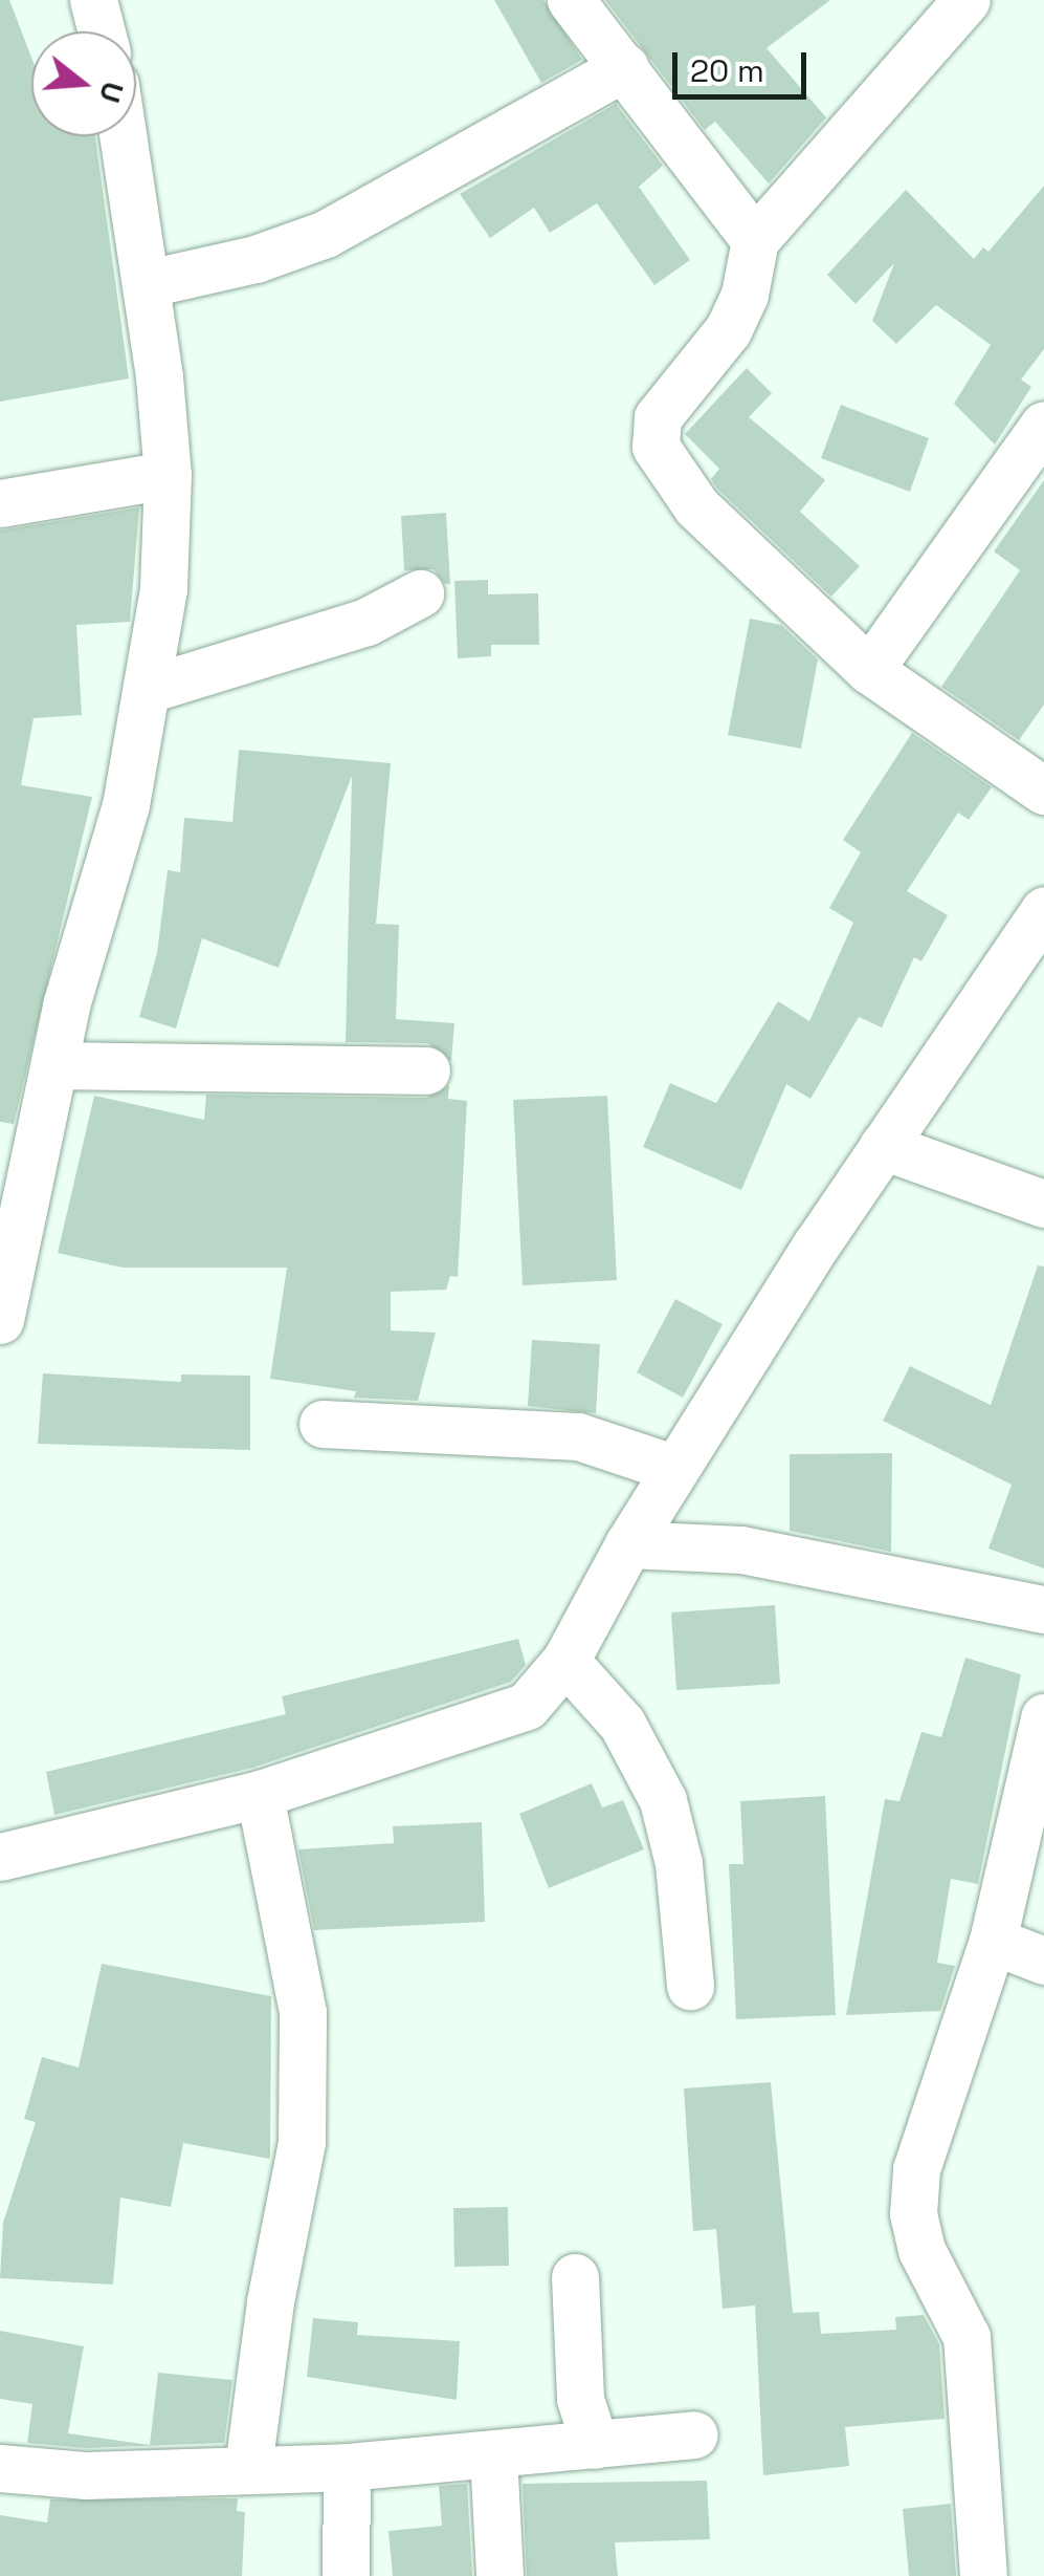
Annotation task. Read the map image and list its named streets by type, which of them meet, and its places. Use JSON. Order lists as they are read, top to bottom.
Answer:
{
  "scale_bar": "20 m",
  "north": "right"
}
